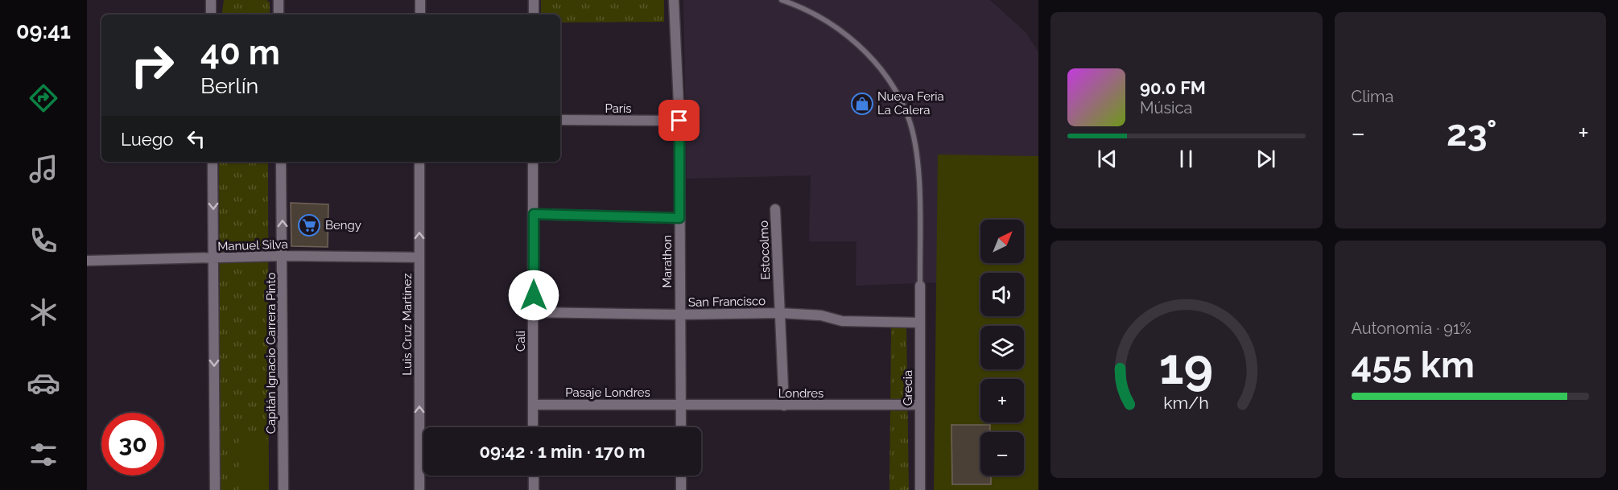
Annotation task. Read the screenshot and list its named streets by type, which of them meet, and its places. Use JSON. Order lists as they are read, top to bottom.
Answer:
{
  "streets": {
    "street": [
      "París",
      "Manuel Silva",
      "Estocolmo",
      "Marathon",
      "San Francisco",
      "Luis Cruz Martínez",
      "Cali",
      "Capitán Ignacio Carrera Pinto",
      "Grecia",
      "Pasaje Londres",
      "Londres"
    ]
  },
  "crossings": [
    ["París", "Marathon"],
    ["Manuel Silva", "Luis Cruz Martínez"],
    ["Manuel Silva", "Capitán Ignacio Carrera Pinto"],
    ["Estocolmo", "San Francisco"],
    ["Estocolmo", "Londres"],
    ["Marathon", "San Francisco"],
    ["Marathon", "Pasaje Londres"],
    ["Marathon", "Londres"],
    ["San Francisco", "Cali"],
    ["San Francisco", "Grecia"],
    ["Cali", "Pasaje Londres"],
    ["Grecia", "Londres"],
    ["Pasaje Londres", "Londres"]
  ],
  "one_way": ["Luis Cruz Martínez"],
  "places": {
    "shop": ["Nueva Feria La Calera"],
    "supermarket": ["Bengy"]
  },
  "north": "top right",
  "page": {
    "tabs": "09:41",
    "tile": [
      "Clima",
      ["Autonomía · 91%", "455 km"]
    ],
    "turn": ["40 m", "Berlín"],
    "song": ["90.0 FM", "Música"],
    "heat": ["−", "23°", "+"],
    "then": "Luego",
    "map_buttons": ["+", "−"],
    "limit": "30",
    "trip": "09:42 · 1 min · 170 m",
    "gauge": ["19", "km/h"]
  }
}
